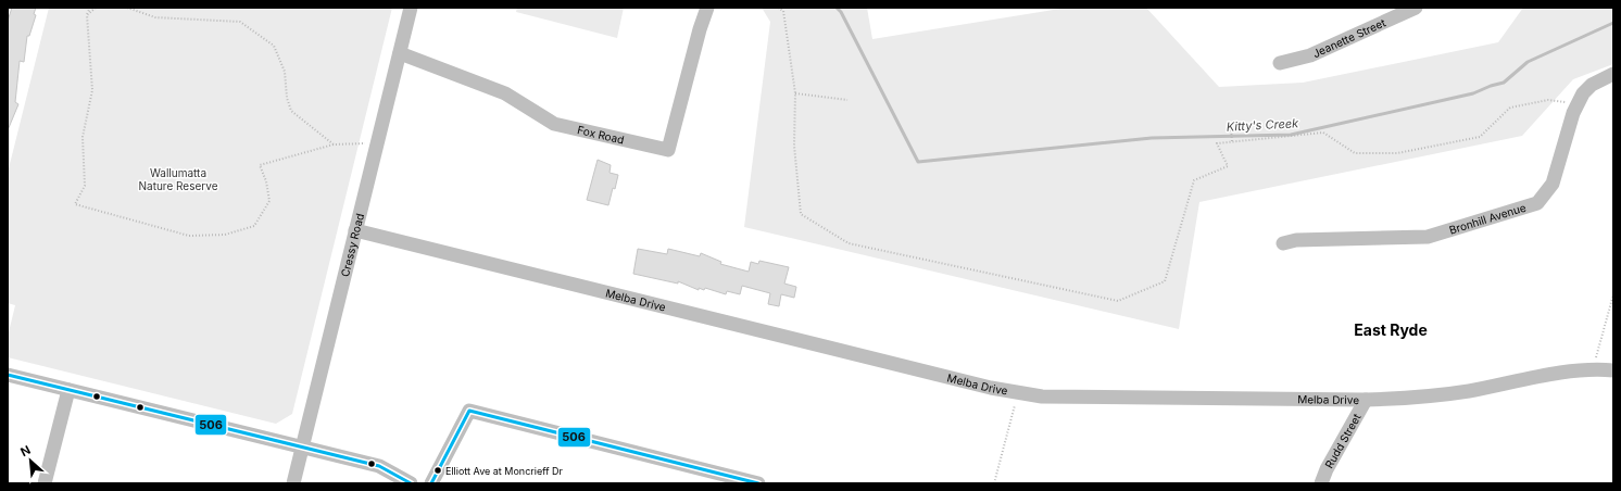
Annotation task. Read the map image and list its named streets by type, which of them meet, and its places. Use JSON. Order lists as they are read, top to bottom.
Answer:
{
  "streets": {
    "street": [
      "Jeanette Street",
      "Fox Road",
      "Bronhill Avenue",
      "Cressy Road",
      "Melba Drive",
      "Rudd Street"
    ]
  },
  "crossings": [
    ["Fox Road", "Cressy Road"],
    ["Cressy Road", "Melba Drive"],
    ["Melba Drive", "Rudd Street"]
  ],
  "districts": ["East Ryde"],
  "water": ["Kitty's Creek"],
  "parks": ["Wallumatta Nature Reserve"],
  "places": ["Elliott Ave at Moncrieff Dr"],
  "lines": ["transit line 506"],
  "north": "top left"
}
